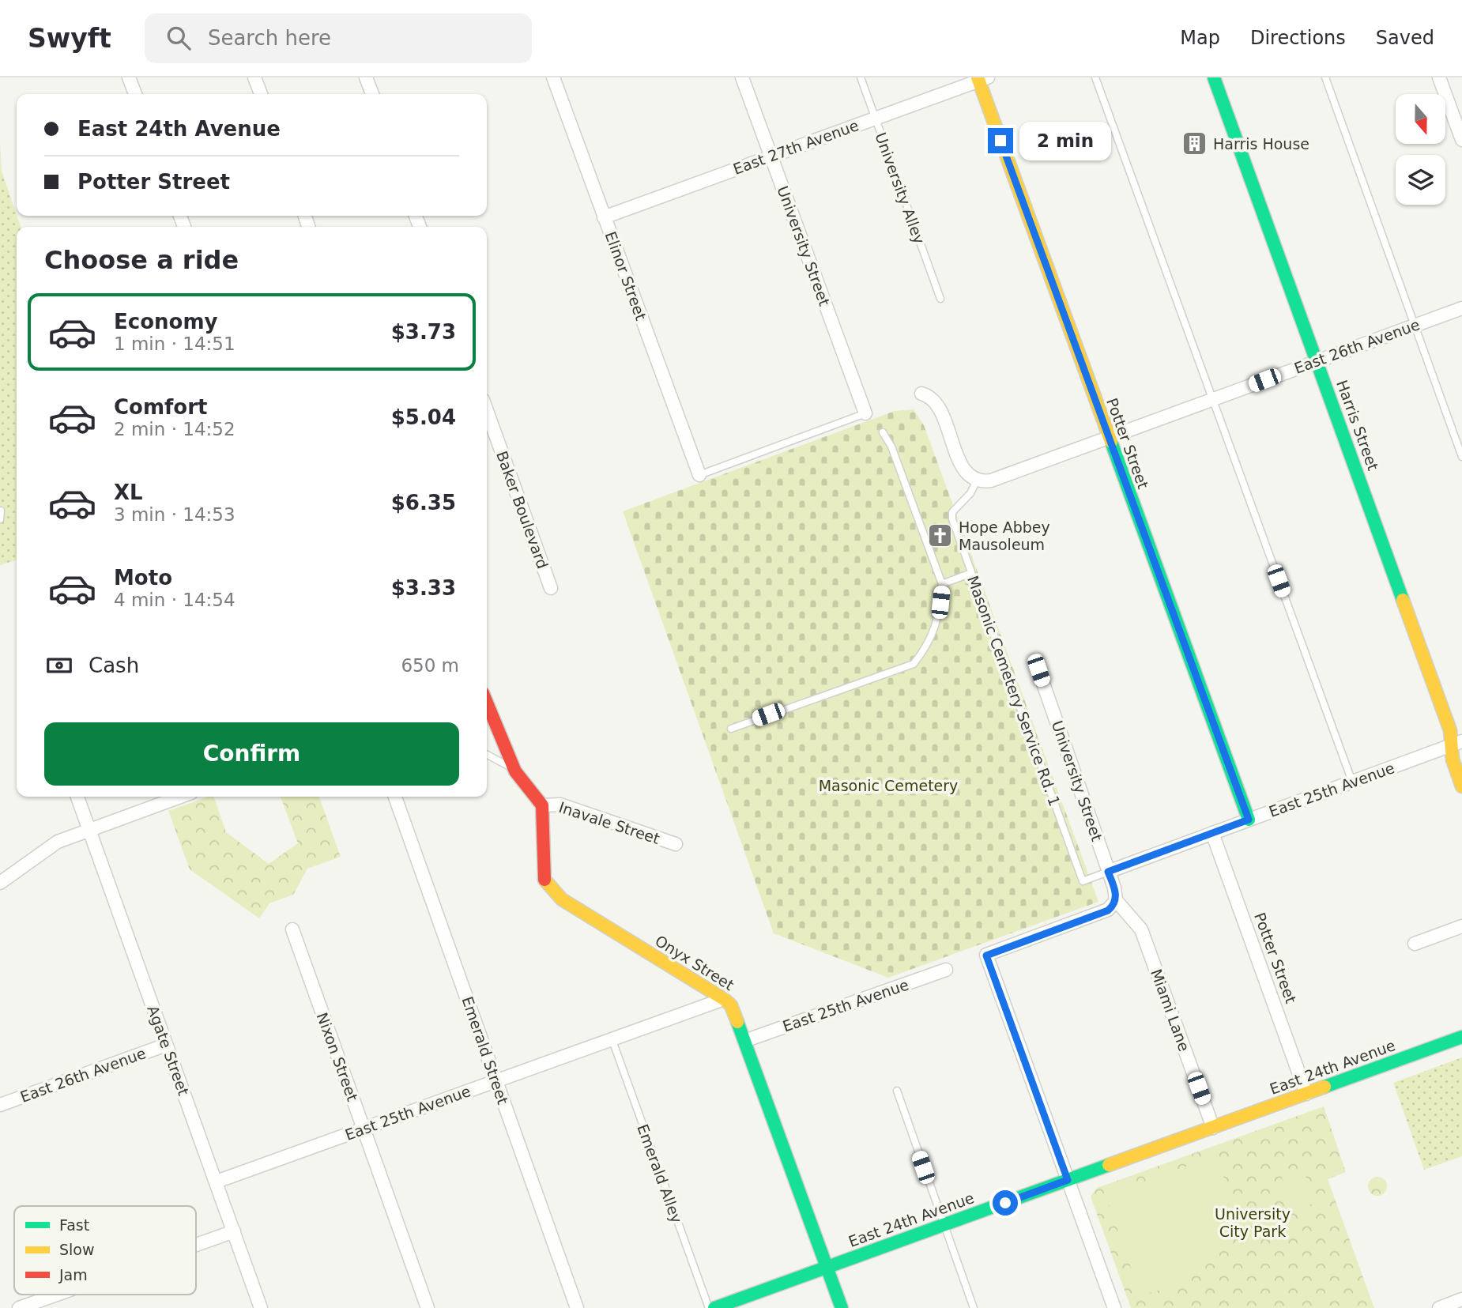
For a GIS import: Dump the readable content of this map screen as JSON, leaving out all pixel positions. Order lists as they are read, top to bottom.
{
  "streets": {
    "street": [
      "East 27th Avenue",
      "University Street",
      "Elinor Street",
      "East 26th Avenue",
      "Harris Street",
      "Potter Street",
      "Baker Boulevard",
      "East 25th Avenue",
      "Inavale Street",
      "Onyx Street",
      "Miami Lane",
      "Agate Street",
      "Emerald Street",
      "Nixon Street",
      "East 24th Avenue"
    ],
    "lane": ["University Alley", "Masonic Cemetery Service Rd. 1", "Emerald Alley"]
  },
  "crossings": [
    ["East 27th Avenue", "University Alley"],
    ["East 27th Avenue", "University Street"],
    ["East 27th Avenue", "Elinor Street"],
    ["East 27th Avenue", "Potter Street"],
    ["University Street", "Masonic Cemetery Service Rd. 1"],
    ["University Street", "East 25th Avenue"],
    ["University Street", "Miami Lane"],
    ["East 26th Avenue", "Harris Street"],
    ["East 26th Avenue", "Potter Street"],
    ["East 26th Avenue", "Masonic Cemetery Service Rd. 1"],
    ["East 26th Avenue", "Agate Street"],
    ["Harris Street", "East 25th Avenue"],
    ["Potter Street", "East 25th Avenue"],
    ["Potter Street", "East 24th Avenue"],
    ["Masonic Cemetery Service Rd. 1", "East 25th Avenue"],
    ["East 25th Avenue", "Onyx Street"],
    ["East 25th Avenue", "Agate Street"],
    ["East 25th Avenue", "Emerald Street"],
    ["East 25th Avenue", "Nixon Street"],
    ["East 25th Avenue", "Emerald Alley"],
    ["Inavale Street", "Onyx Street"],
    ["Onyx Street", "East 24th Avenue"],
    ["Miami Lane", "East 24th Avenue"]
  ],
  "parks": ["Masonic Cemetery", "University City Park"],
  "places": {
    "building": ["Harris House"],
    "church": ["Hope Abbey Mausoleum"]
  },
  "legend": ["Fast", "Slow", "Jam"],
  "north": "bottom",
  "page": {
    "header": "Swyft",
    "search": "Search here",
    "nav": ["Map", "Directions", "Saved"],
    "banner": ["East 24th Avenue", "Potter Street"],
    "bubble": "2 min",
    "heading": "Choose a ride",
    "list": [
      {
        "name": "Economy",
        "note": "1 min · 14:51",
        "value": "$3.73"
      },
      {
        "name": "Comfort",
        "note": "2 min · 14:52",
        "value": "$5.04"
      },
      {
        "name": "XL",
        "note": "3 min · 14:53",
        "value": "$6.35"
      },
      {
        "name": "Moto",
        "note": "4 min · 14:54",
        "value": "$3.33"
      }
    ],
    "pay": ["Cash", "650 m"],
    "buttons": "Confirm"
  }
}
